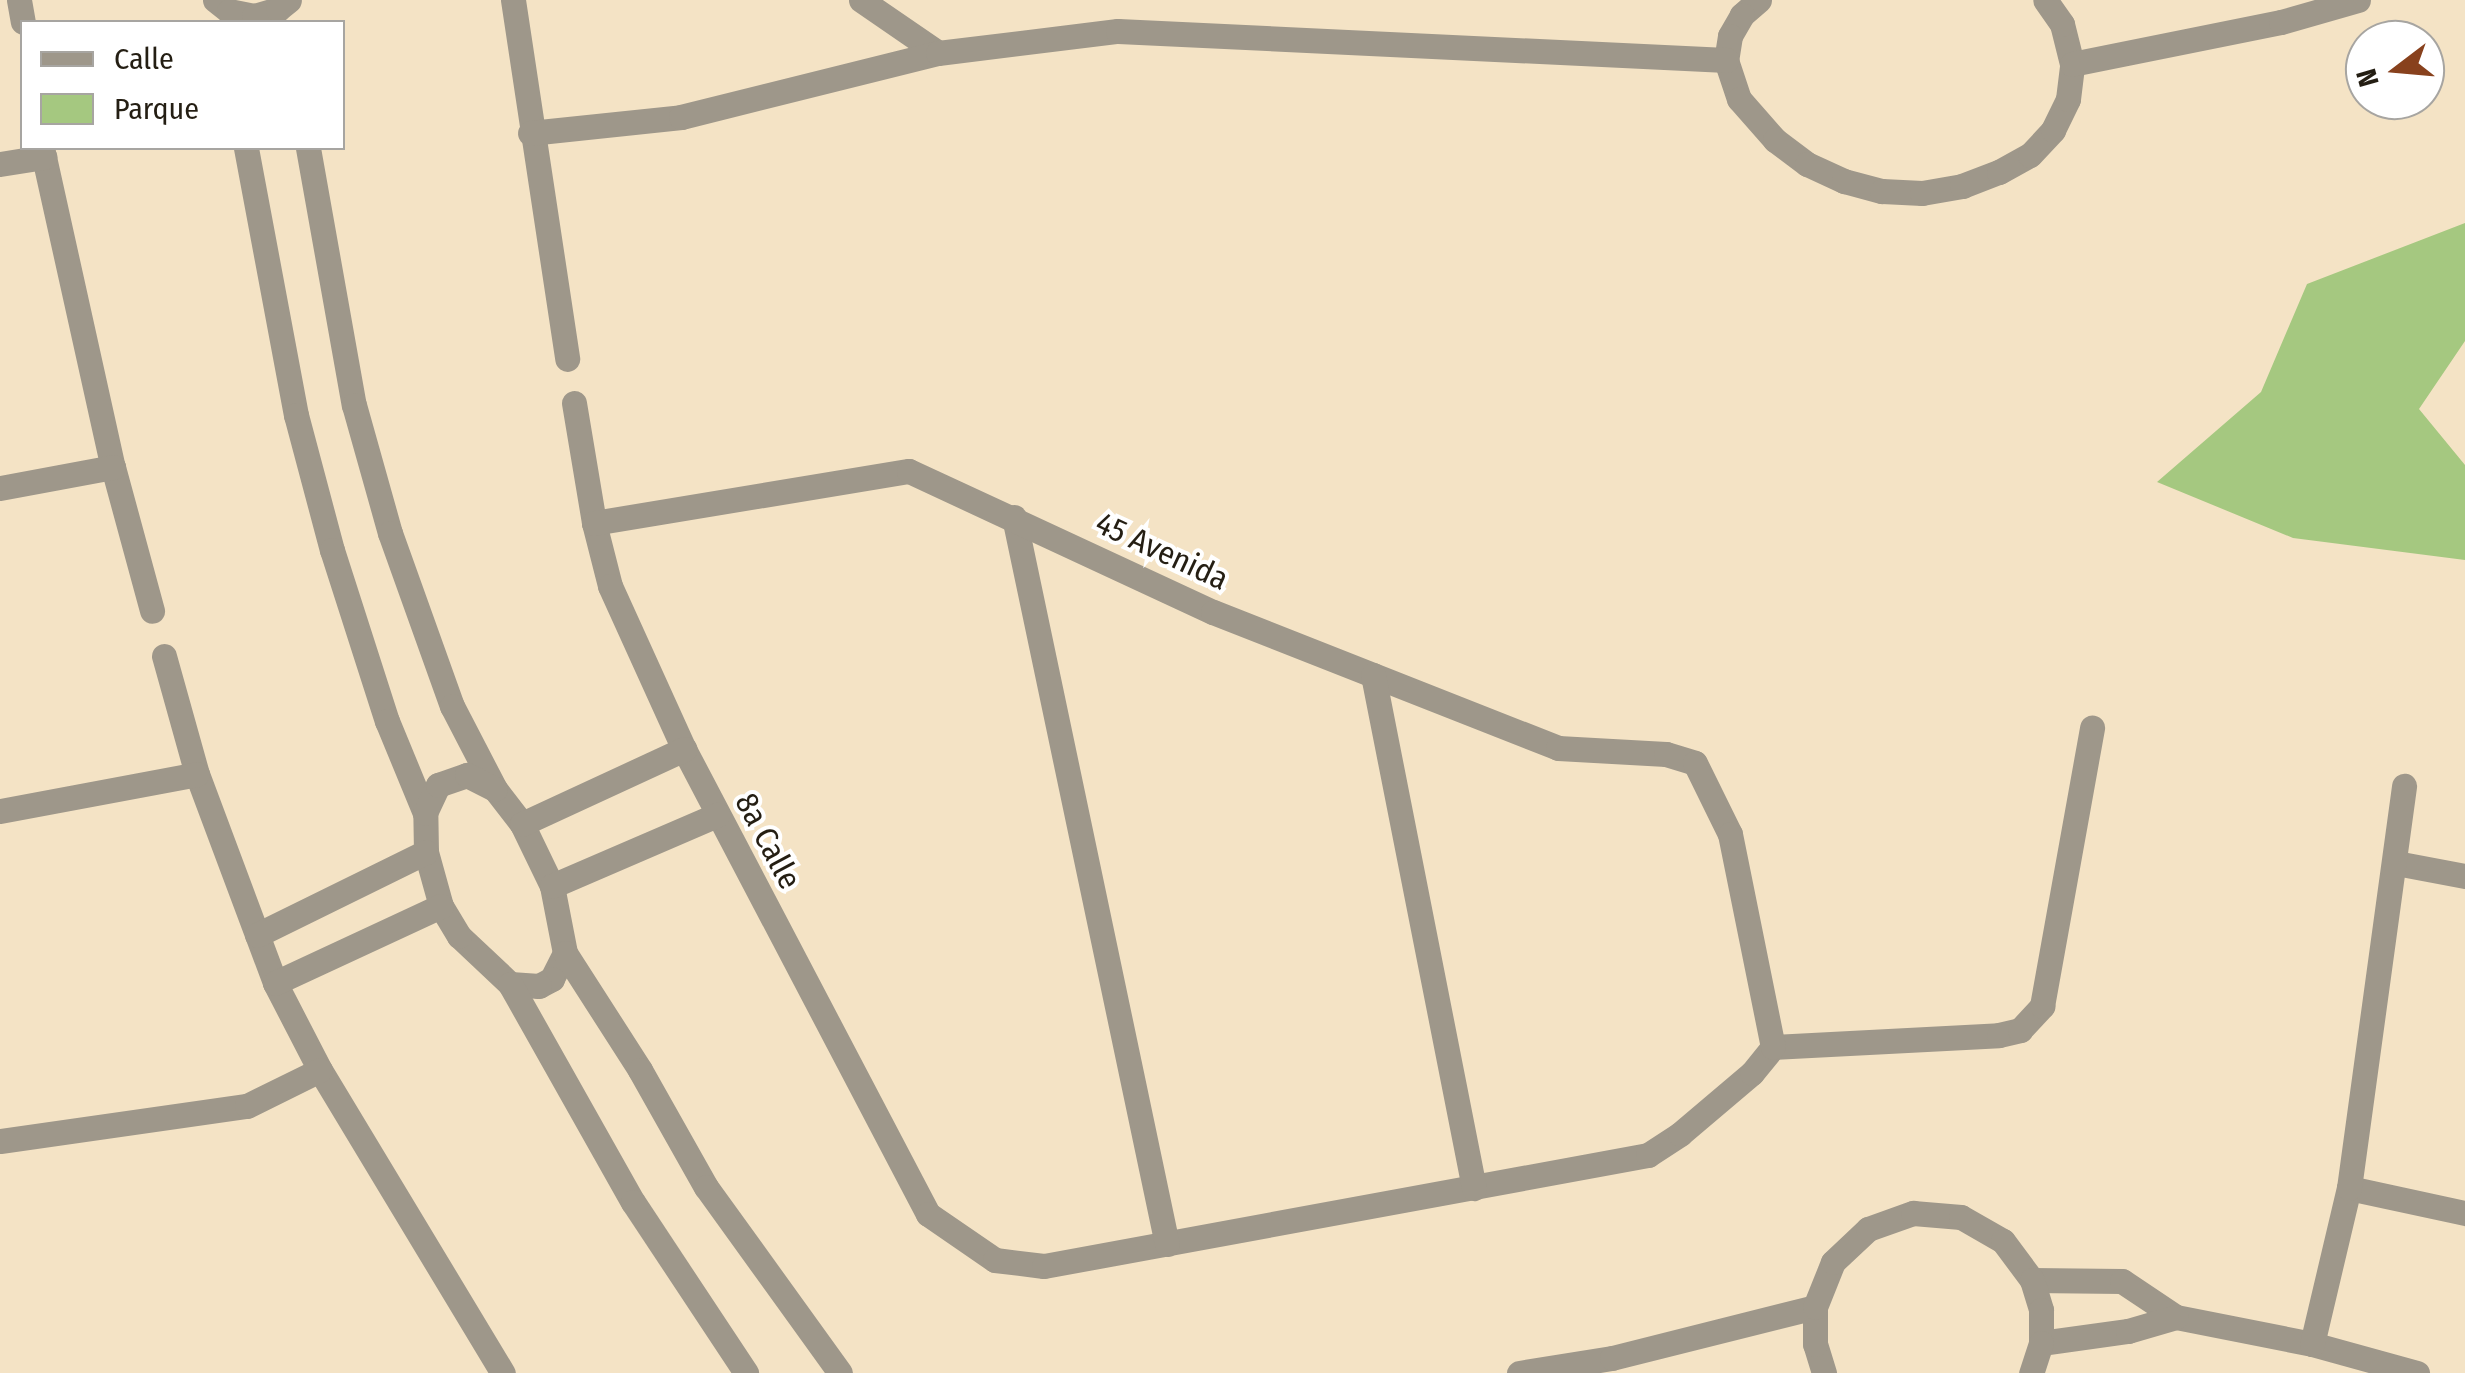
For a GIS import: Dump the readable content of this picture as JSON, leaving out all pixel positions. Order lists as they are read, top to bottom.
{
  "streets": {
    "street": ["45 Avenida", "8a Calle"]
  },
  "crossings": [
    ["45 Avenida", "8a Calle"]
  ],
  "legend": ["Calle", "Parque"],
  "north": "left"
}
